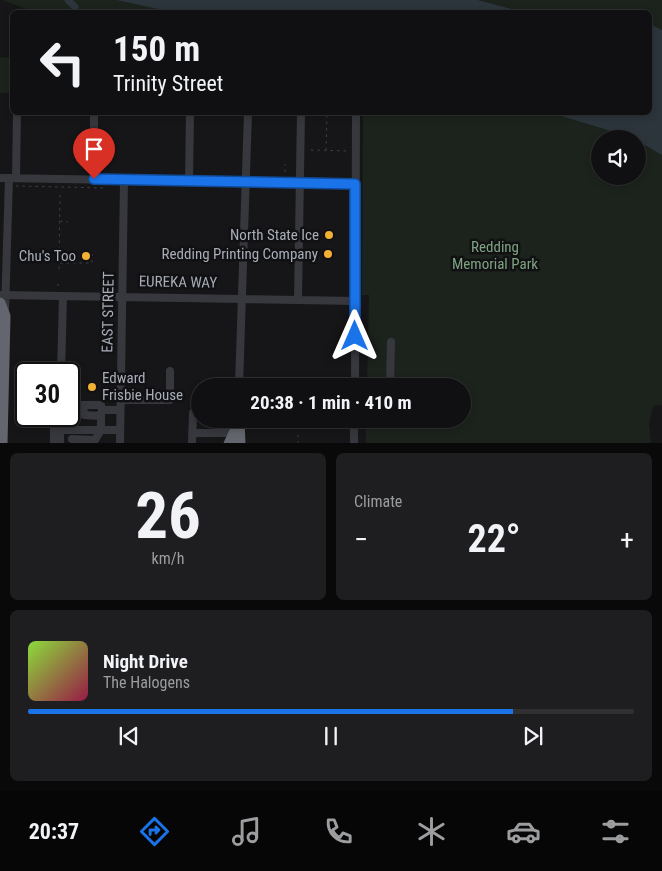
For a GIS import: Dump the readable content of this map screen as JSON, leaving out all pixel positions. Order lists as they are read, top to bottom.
{
  "streets": {
    "street": ["EUREKA WAY", "EAST STREET"]
  },
  "crossings": [
    ["EUREKA WAY", "EAST STREET"]
  ],
  "parks": ["Redding Memorial Park"],
  "places": [
    "North State Ice",
    "Redding Printing Company",
    "Chu's Too",
    "Edward Frisbie House"
  ],
  "page": {
    "turn": ["150 m", "Trinity Street"],
    "limit": "30",
    "trip": "20:38 · 1 min · 410 m",
    "tile": [
      ["26", "km/h"],
      "Climate"
    ],
    "heat": ["−", "22°", "+"],
    "song": ["Night Drive", "The Halogens"],
    "tabs": "20:37"
  }
}
